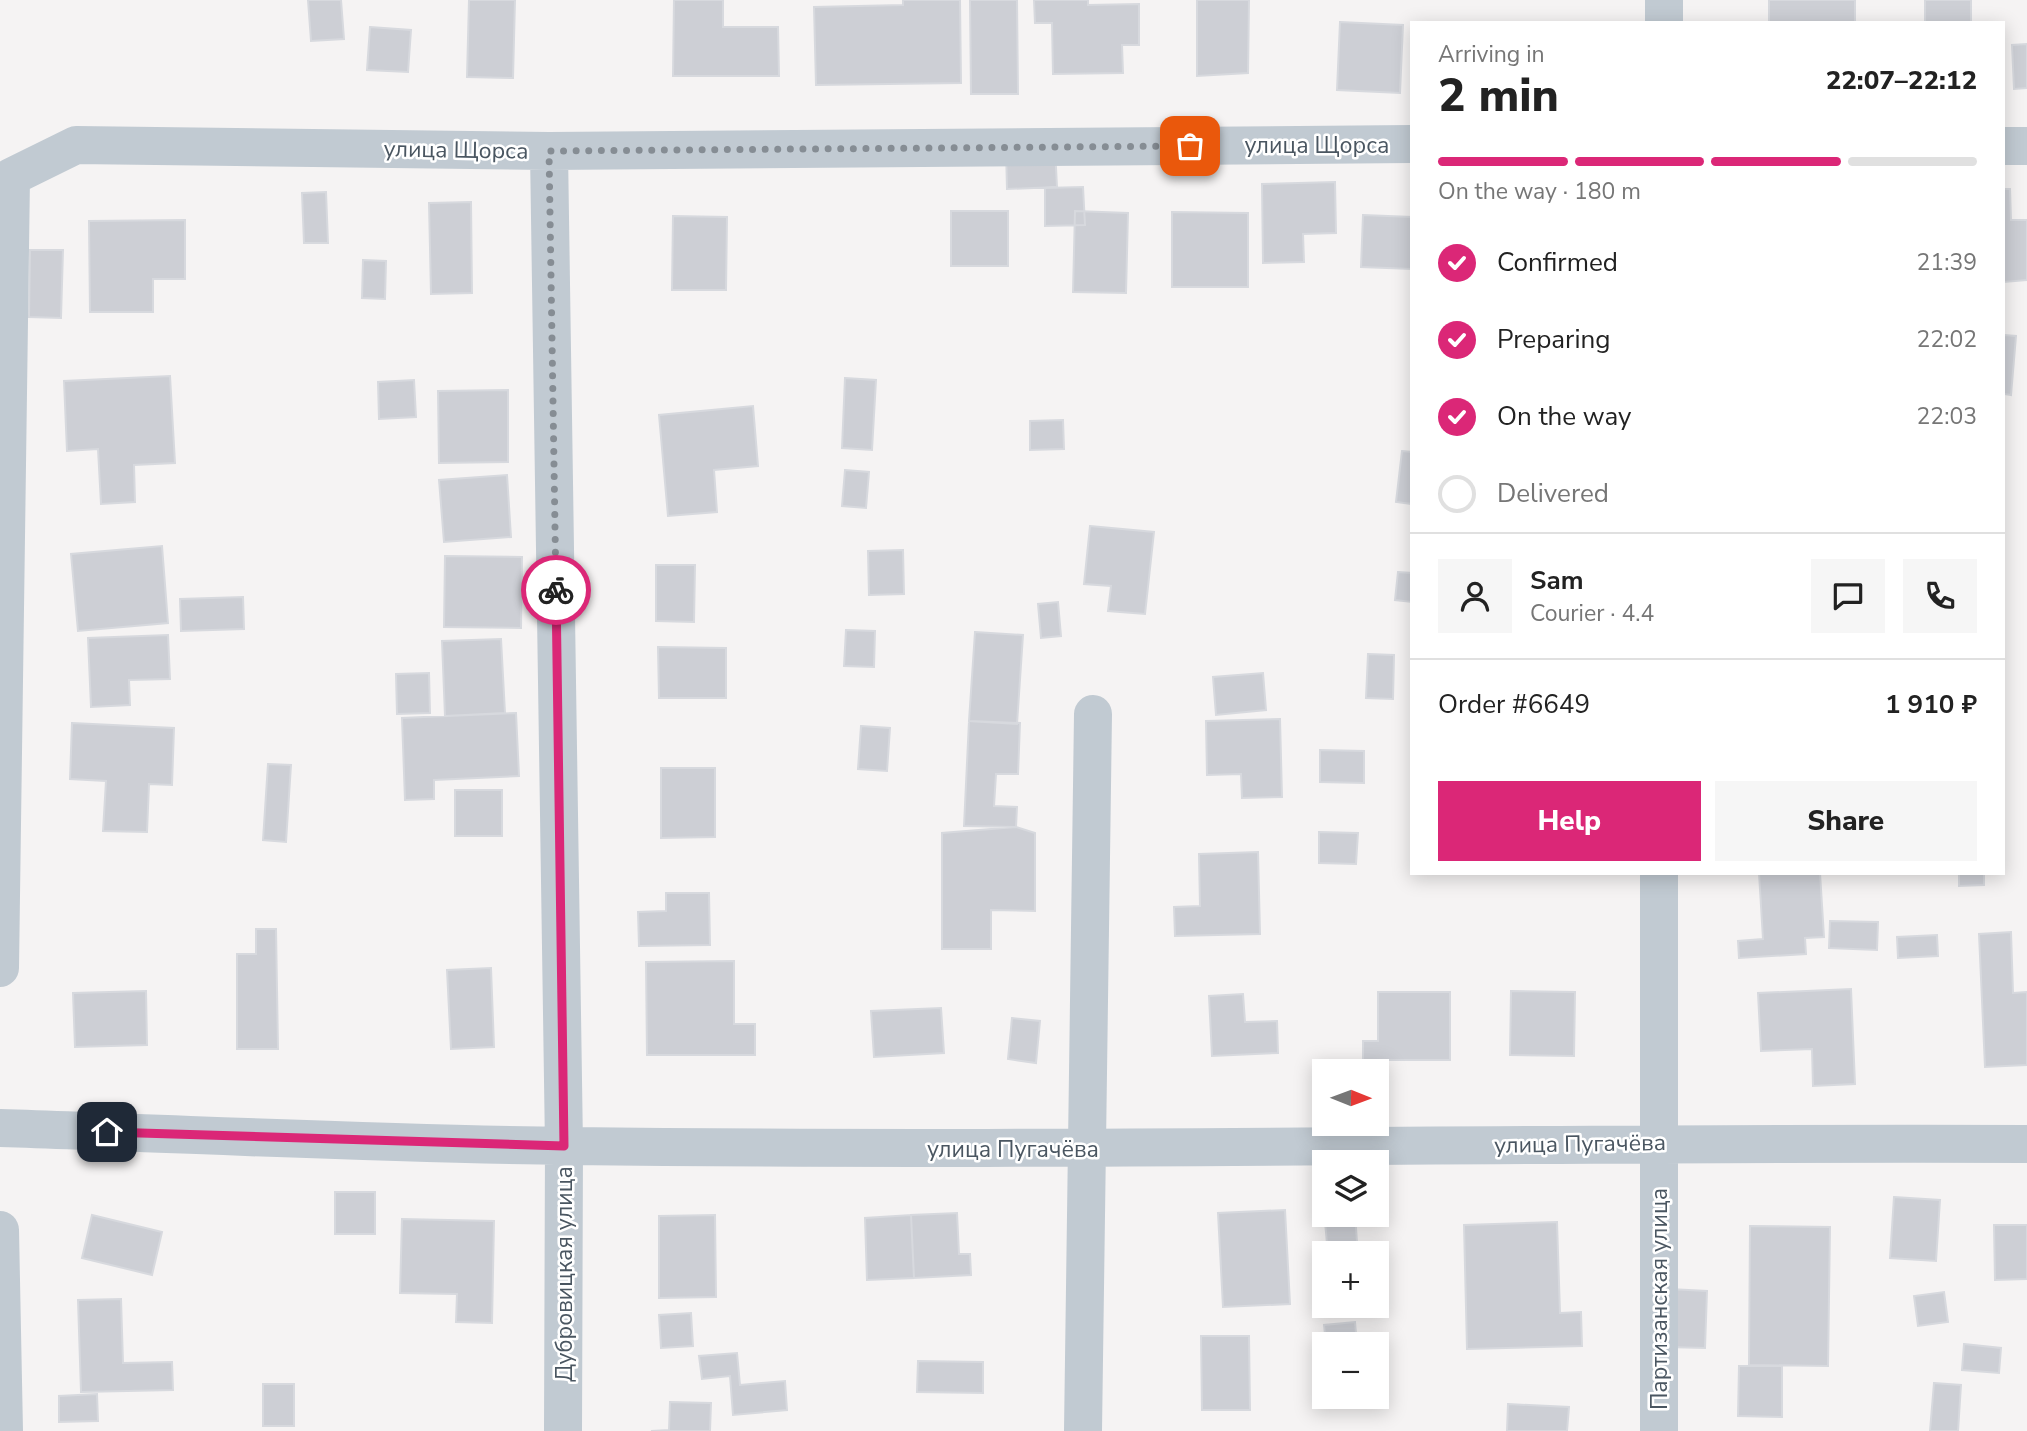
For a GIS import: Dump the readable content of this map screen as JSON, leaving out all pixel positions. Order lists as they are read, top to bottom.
{
  "streets": {
    "street": [
      "улица Щорса",
      "улица Пугачёва",
      "Дубровицкая улица",
      "Партизанская улица"
    ]
  },
  "crossings": [
    ["улица Щорса", "Дубровицкая улица"],
    ["улица Пугачёва", "Дубровицкая улица"],
    ["улица Пугачёва", "Партизанская улица"]
  ],
  "north": "right",
  "page": {
    "heading": ["2 min", "Arriving in", "22:07–22:12"],
    "panel": [
      "Sam",
      "Courier · 4.4",
      "Order #6649",
      "1 910 ₽"
    ],
    "bar": "On the way · 180 m",
    "list": [
      ["Confirmed", "21:39"],
      ["Preparing", "22:02"],
      ["On the way", "22:03"],
      "Delivered"
    ],
    "buttons": ["Help", "Share"],
    "map_buttons": ["+", "−"]
  }
}
